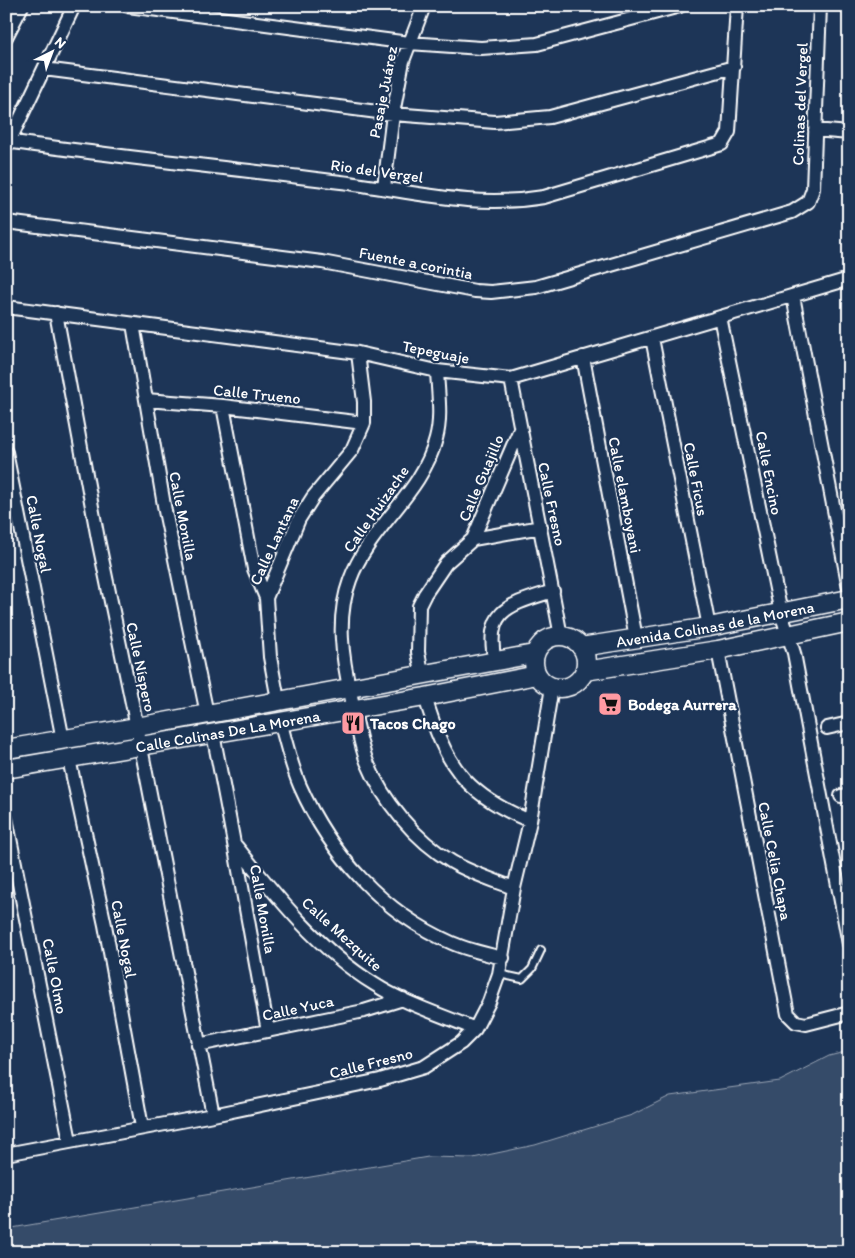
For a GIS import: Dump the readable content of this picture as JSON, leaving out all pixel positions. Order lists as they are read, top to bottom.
{
  "streets": {
    "street": [
      "Pasaje Juárez",
      "Colinas del Vergel",
      "Rio del Vergel",
      "Fuente a corintia",
      "Tepeguaje",
      "Calle Trueno",
      "Calle Encino",
      "Calle Guajillo",
      "Calle Ficus",
      "Calle elamboyani",
      "Calle Fresno",
      "Calle Huizache",
      "Calle Monilla",
      "Calle Nogal",
      "Calle Lantana",
      "Avenida Colinas de la Morena",
      "Calle Níspero",
      "Calle Colinas De La Morena",
      "Calle Celia Chapa",
      "Calle Mezquite",
      "Calle Olmo",
      "Calle Yuca"
    ]
  },
  "crossings": [
    ["Pasaje Juárez", "Rio del Vergel"],
    ["Colinas del Vergel", "Fuente a corintia"],
    ["Tepeguaje", "Calle Encino"],
    ["Tepeguaje", "Calle Ficus"],
    ["Tepeguaje", "Calle elamboyani"],
    ["Tepeguaje", "Calle Fresno"],
    ["Tepeguaje", "Calle Huizache"],
    ["Tepeguaje", "Calle Monilla"],
    ["Tepeguaje", "Calle Lantana"],
    ["Tepeguaje", "Calle Níspero"],
    ["Calle Trueno", "Calle Monilla"],
    ["Calle Trueno", "Calle Lantana"],
    ["Calle Encino", "Avenida Colinas de la Morena"],
    ["Calle Guajillo", "Calle Fresno"],
    ["Calle Guajillo", "Calle Colinas De La Morena"],
    ["Calle Ficus", "Avenida Colinas de la Morena"],
    ["Calle elamboyani", "Avenida Colinas de la Morena"],
    ["Calle Fresno", "Calle Huizache"],
    ["Calle Fresno", "Calle Nogal"],
    ["Calle Fresno", "Avenida Colinas de la Morena"],
    ["Calle Fresno", "Calle Níspero"],
    ["Calle Fresno", "Calle Colinas De La Morena"],
    ["Calle Fresno", "Calle Mezquite"],
    ["Calle Fresno", "Calle Olmo"],
    ["Calle Huizache", "Calle Colinas De La Morena"],
    ["Calle Monilla", "Calle Colinas De La Morena"],
    ["Calle Monilla", "Calle Mezquite"],
    ["Calle Monilla", "Calle Yuca"],
    ["Calle Nogal", "Calle Colinas De La Morena"],
    ["Calle Lantana", "Calle Colinas De La Morena"],
    ["Avenida Colinas de la Morena", "Calle Colinas De La Morena"],
    ["Avenida Colinas de la Morena", "Calle Celia Chapa"],
    ["Calle Níspero", "Calle Colinas De La Morena"],
    ["Calle Níspero", "Calle Yuca"],
    ["Calle Mezquite", "Calle Yuca"]
  ],
  "places": {
    "supermarket": ["Bodega Aurrera"],
    "restaurant": ["Tacos Chago"]
  },
  "north": "top right"
}
